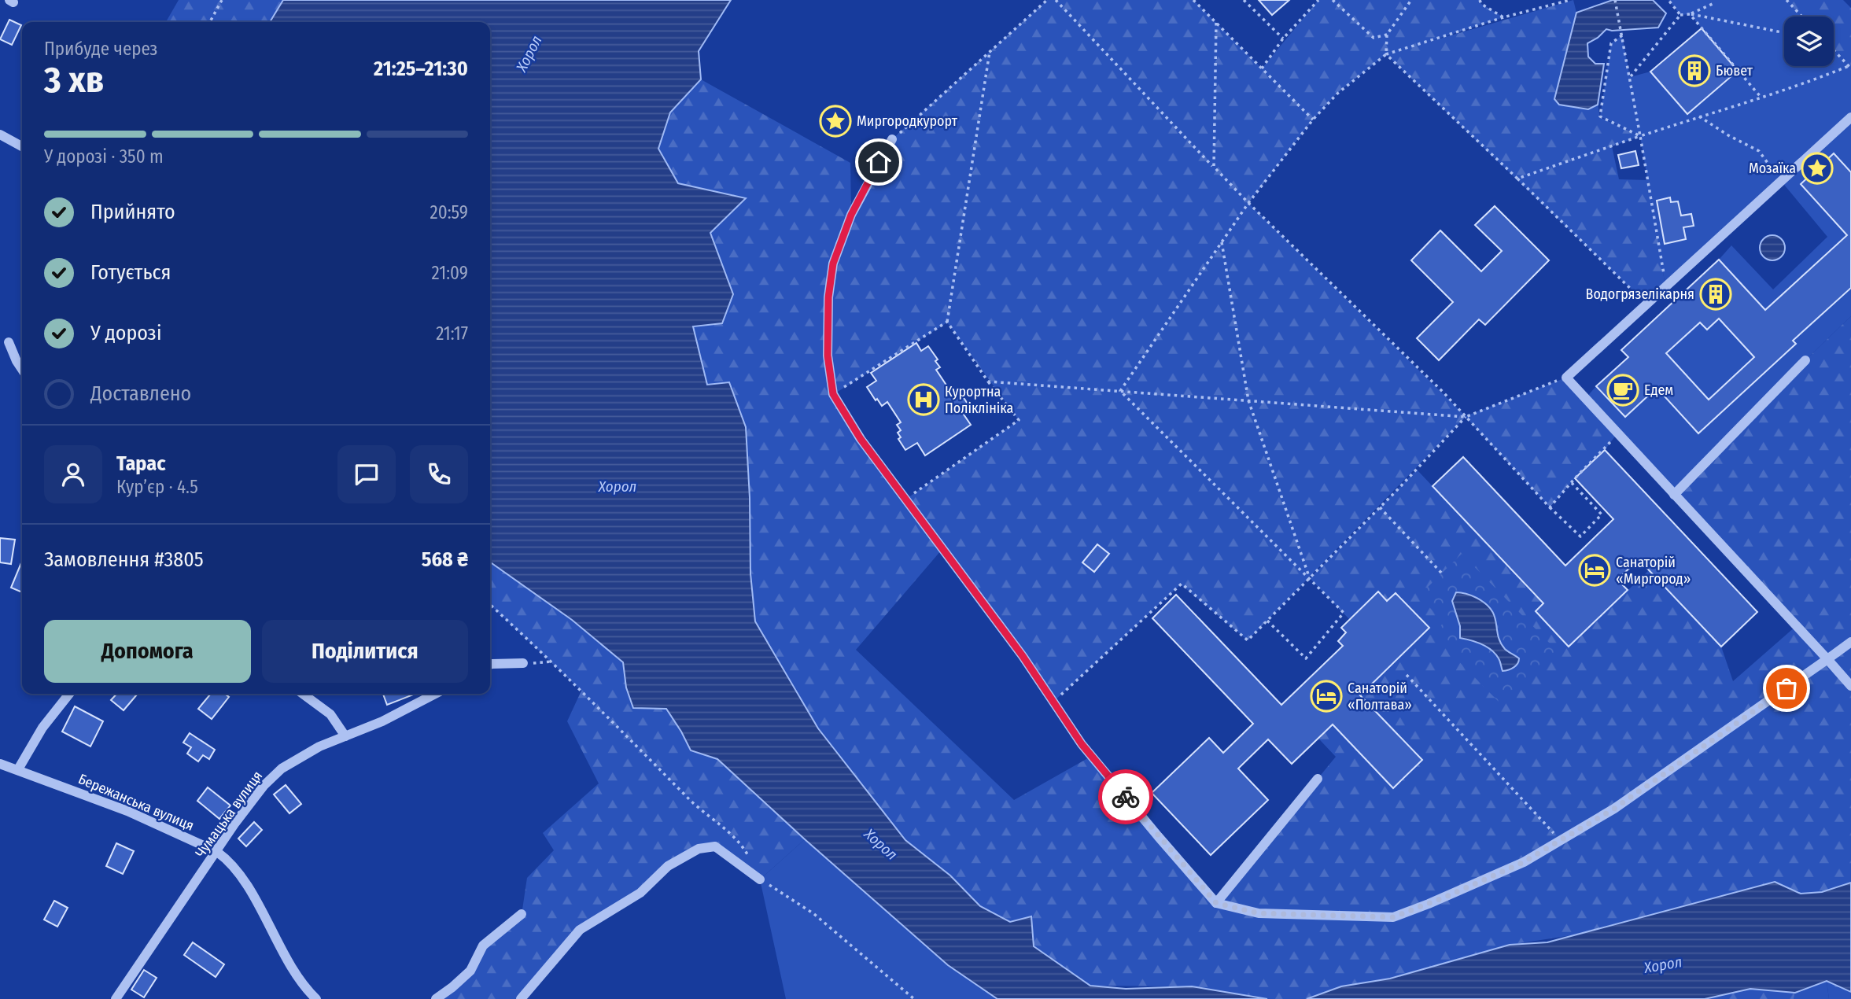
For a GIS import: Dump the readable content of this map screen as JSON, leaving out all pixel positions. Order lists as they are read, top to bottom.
{
  "streets": {
    "street": ["Бережанська вулиця", "Чумацька вулиця"]
  },
  "crossings": [
    ["Бережанська вулиця", "Чумацька вулиця"]
  ],
  "water": ["Хорол"],
  "places": {
    "building": ["Бювет", "Водогрязелікарня"],
    "place": ["Миргородкурорт", "Мозаїка"],
    "cafe": ["Едем"],
    "hospital": ["Курортна Поліклініка"],
    "hotel": ["Санаторій «Миргород»", "Санаторій «Полтава»"]
  },
  "page": {
    "heading": ["3 хв", "Прибуде через", "21:25–21:30"],
    "panel": [
      "Тарас",
      "Кур’єр · 4.5",
      "Замовлення #3805",
      "568 ₴"
    ],
    "bar": "У дорозі · 350 m",
    "list": [
      ["Прийнято", "20:59"],
      ["Готується", "21:09"],
      ["У дорозі", "21:17"],
      "Доставлено"
    ],
    "buttons": ["Допомога", "Поділитися"]
  }
}
